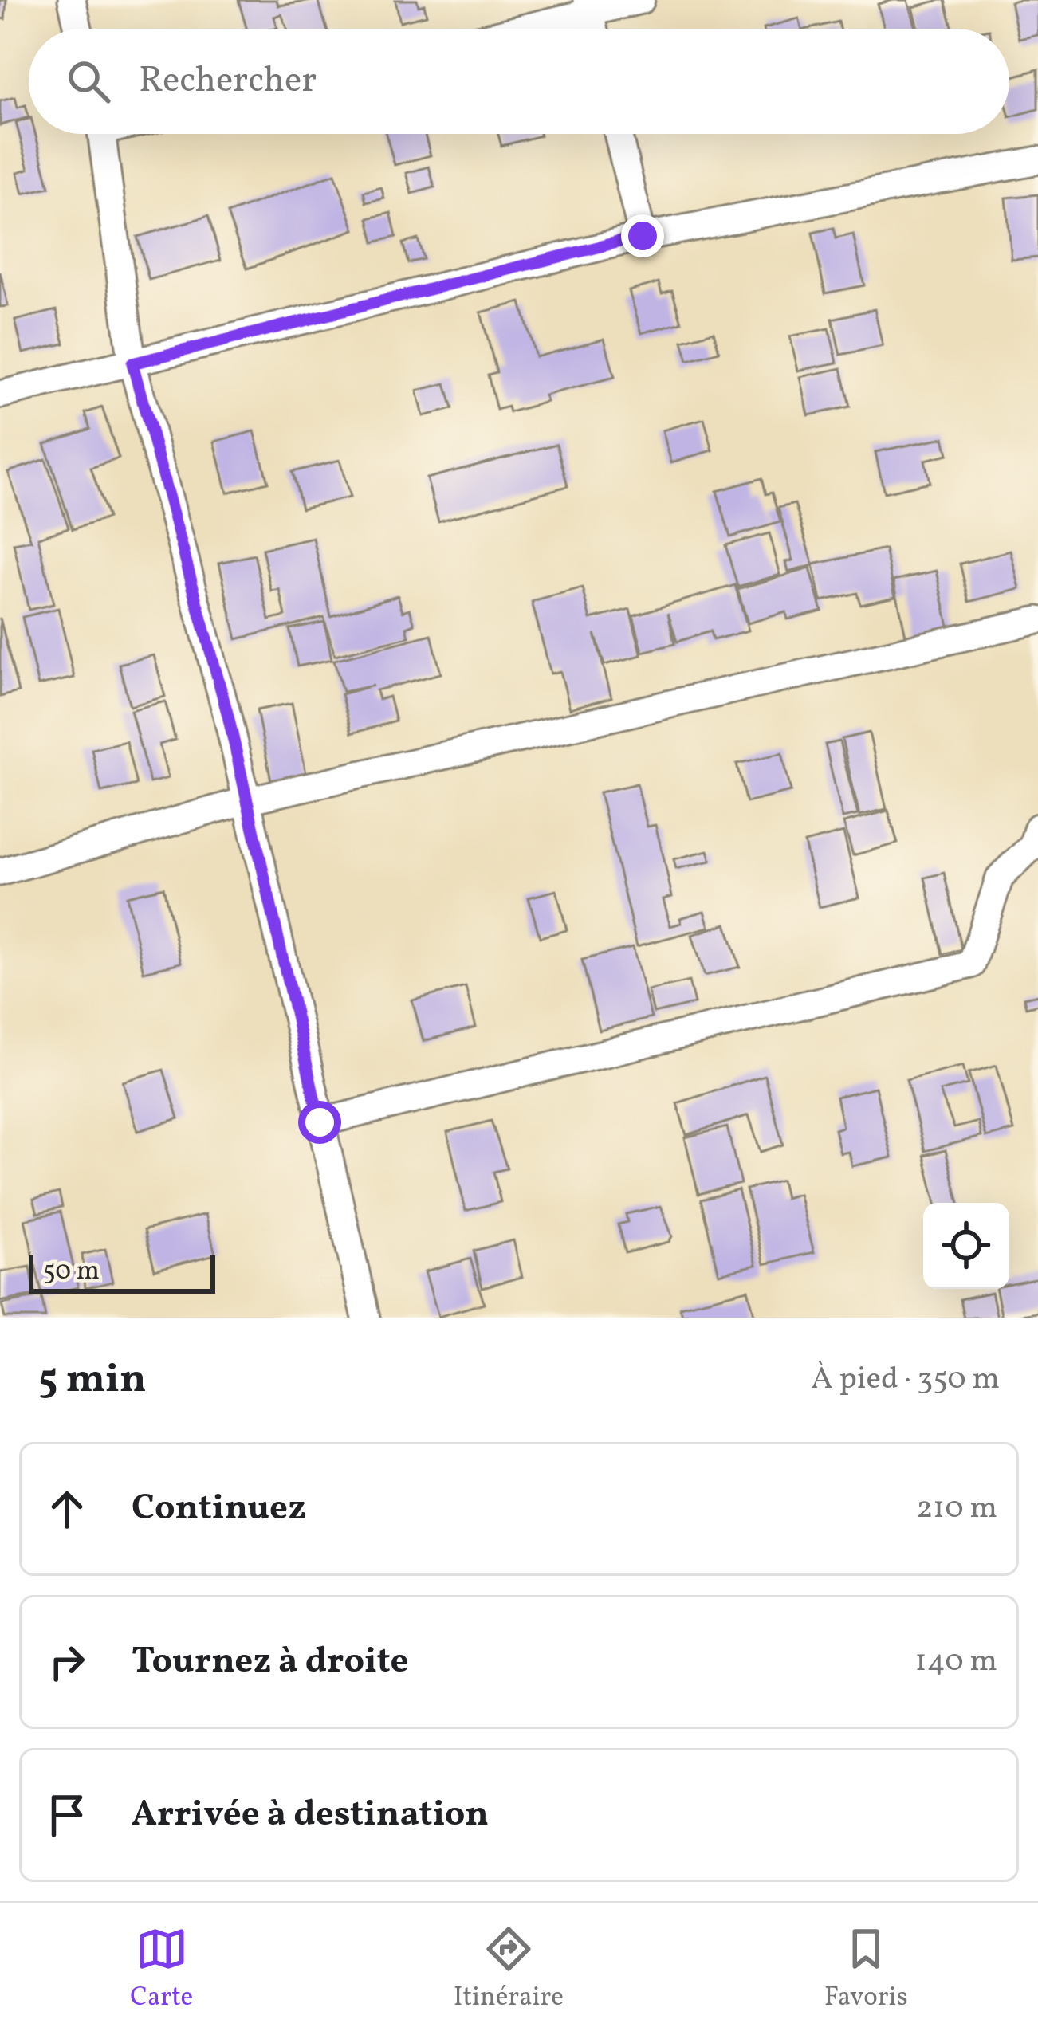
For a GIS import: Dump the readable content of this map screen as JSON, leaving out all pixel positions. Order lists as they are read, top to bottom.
{
  "scale_bar": "50 m",
  "page": {
    "search": "Rechercher",
    "scale": "50 m",
    "heading": ["5 min", "À pied · 350 m"],
    "list": [
      ["Continuez", "210 m"],
      ["Tournez à droite", "140 m"],
      "Arrivée à destination"
    ],
    "nav": ["Carte", "Itinéraire", "Favoris"]
  }
}
